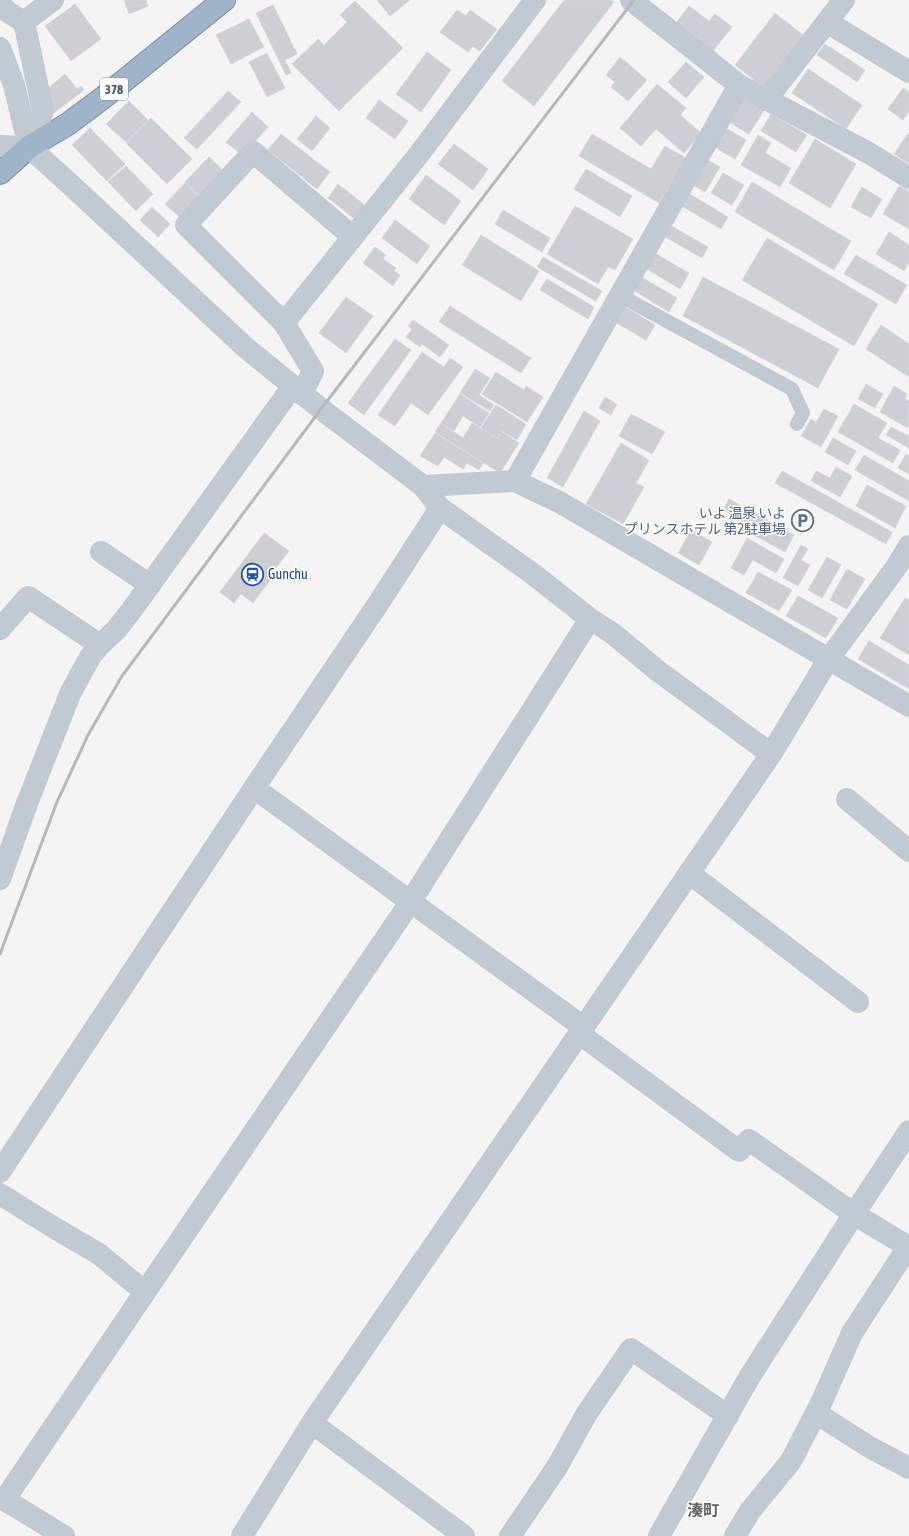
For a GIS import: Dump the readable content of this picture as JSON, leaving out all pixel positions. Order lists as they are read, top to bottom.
{
  "streets": {
    "highway": ["378"]
  },
  "districts": ["湊町"],
  "places": {
    "parking": ["いよ 温泉 いよ プリンスホテル 第2駐車場"],
    "station": ["Gunchu"]
  }
}
